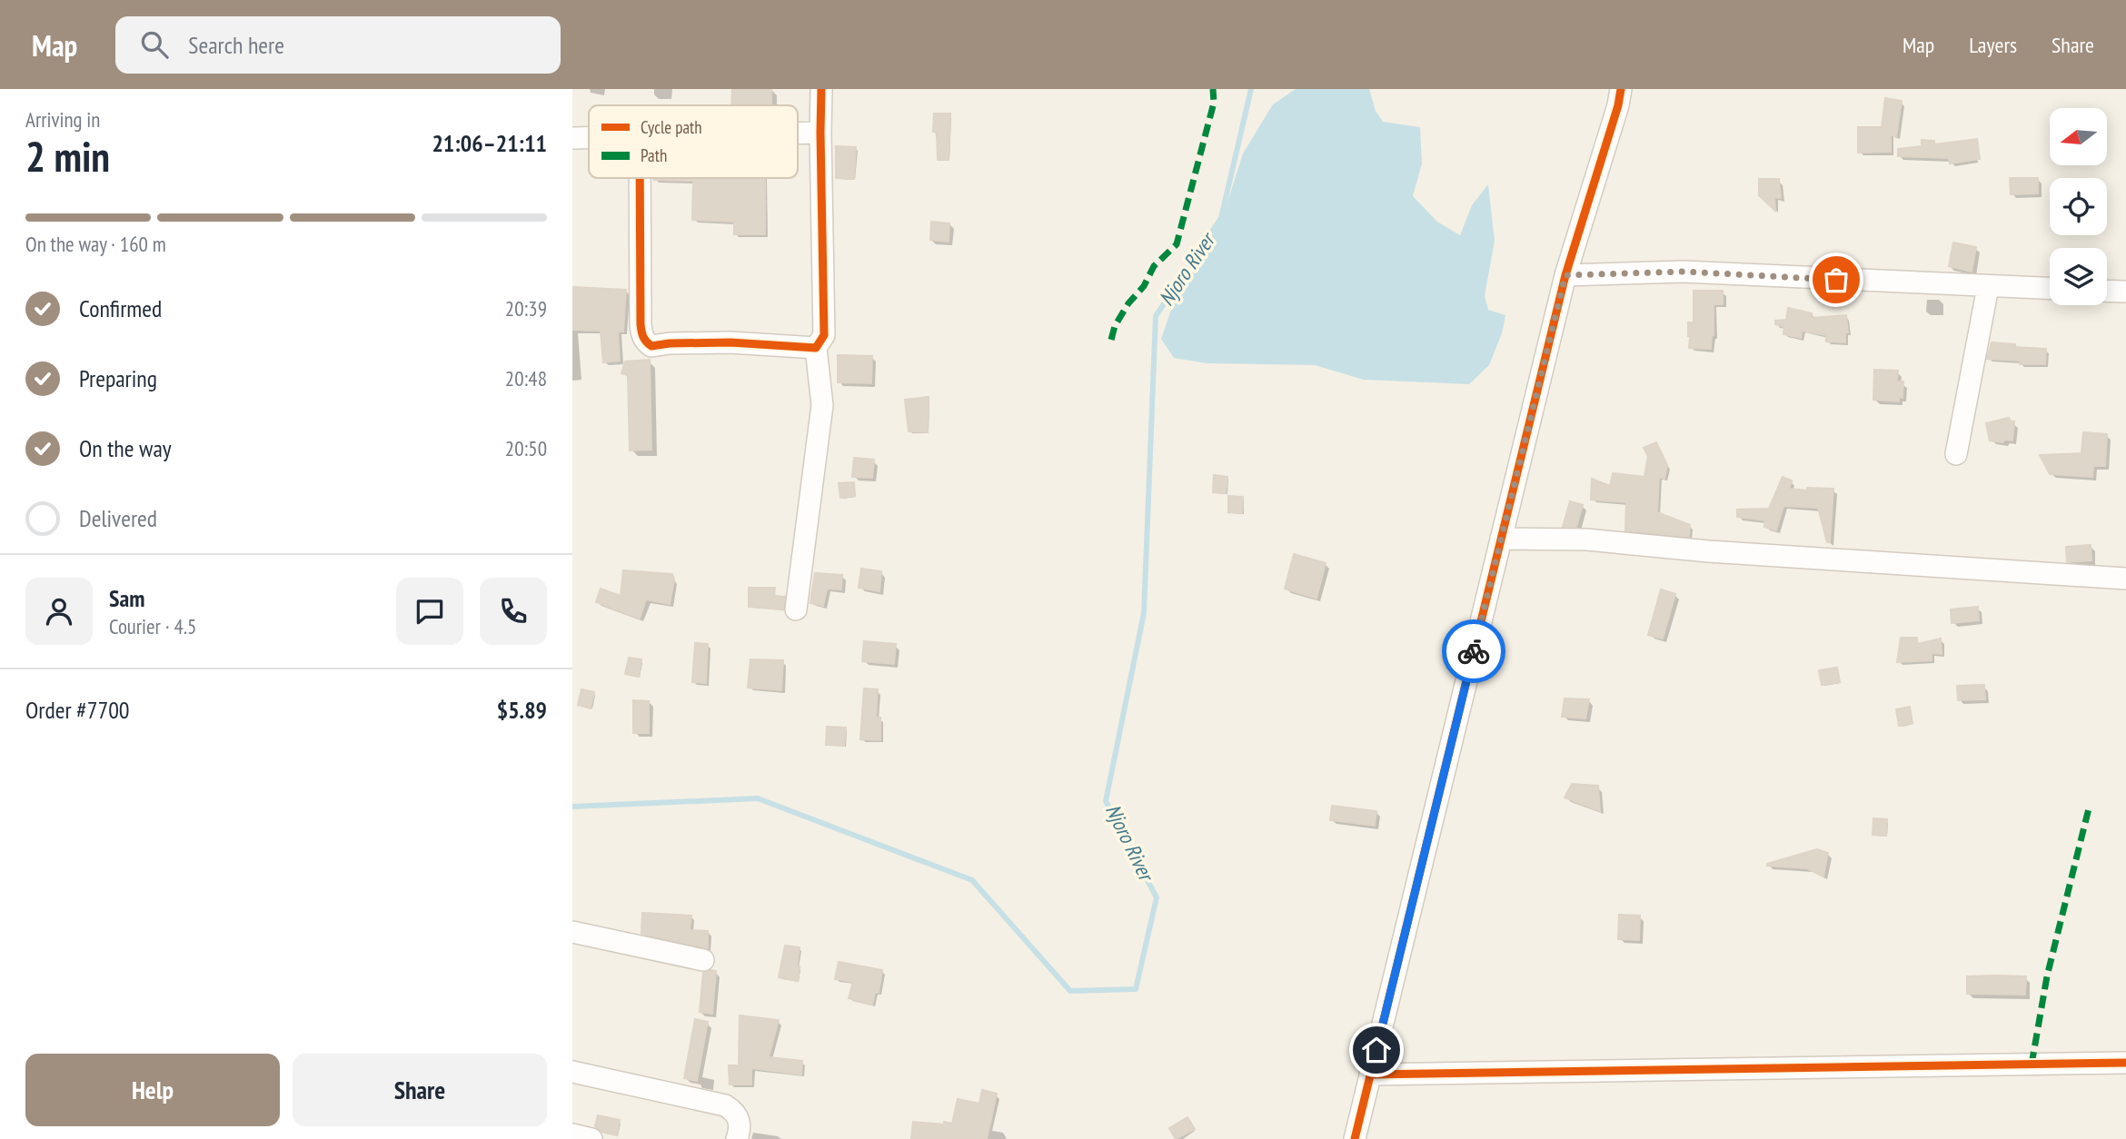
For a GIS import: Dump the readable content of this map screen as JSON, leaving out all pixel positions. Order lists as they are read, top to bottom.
{
  "water": ["Njoro River"],
  "legend": ["Cycle path", "Path"],
  "north": "left",
  "page": {
    "header": "Map",
    "search": "Search here",
    "nav": ["Map", "Layers", "Share"],
    "heading": ["2 min", "Arriving in", "21:06–21:11"],
    "panel": [
      "Sam",
      "Courier · 4.5",
      "Order #7700",
      "$5.89"
    ],
    "bar": "On the way · 160 m",
    "list": [
      ["Confirmed", "20:39"],
      ["Preparing", "20:48"],
      ["On the way", "20:50"],
      "Delivered"
    ],
    "buttons": ["Help", "Share"]
  }
}
